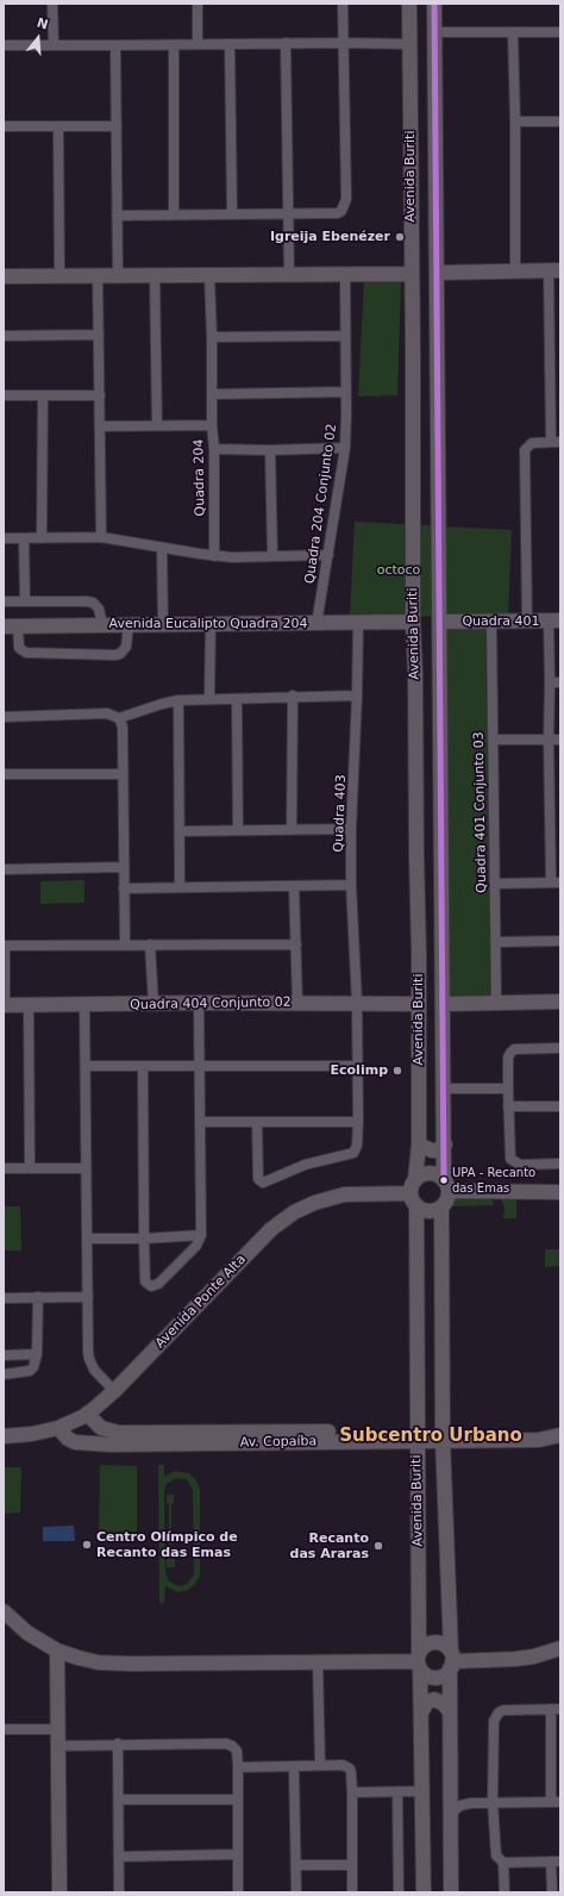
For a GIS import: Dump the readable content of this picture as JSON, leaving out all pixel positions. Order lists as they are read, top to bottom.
{
  "streets": {
    "street": [
      "Avenida Buriti",
      "Quadra 204",
      "Quadra 204 Conjunto 02",
      "Quadra 401",
      "Avenida Eucalipto Quadra 204",
      "Quadra 401 Conjunto 03",
      "Quadra 403",
      "Quadra 404 Conjunto 02",
      "Avenida Ponte Alta",
      "Av. Copaíba"
    ]
  },
  "crossings": [
    ["Avenida Buriti", "Quadra 401"],
    ["Avenida Buriti", "Avenida Eucalipto Quadra 204"],
    ["Avenida Buriti", "Quadra 404 Conjunto 02"],
    ["Avenida Buriti", "Avenida Ponte Alta"],
    ["Avenida Buriti", "Av. Copaíba"],
    ["Quadra 204 Conjunto 02", "Avenida Eucalipto Quadra 204"],
    ["Quadra 401", "Quadra 401 Conjunto 03"],
    ["Avenida Eucalipto Quadra 204", "Quadra 403"],
    ["Quadra 403", "Quadra 404 Conjunto 02"],
    ["Avenida Ponte Alta", "Av. Copaíba"]
  ],
  "districts": ["Subcentro Urbano"],
  "parks": ["octoco"],
  "places": [
    "Igreija Ebenézer",
    "Ecolimp",
    "UPA - Recanto das Emas",
    "Centro Olímpico de Recanto das Emas",
    "Recanto das Araras"
  ],
  "north": "top"
}
